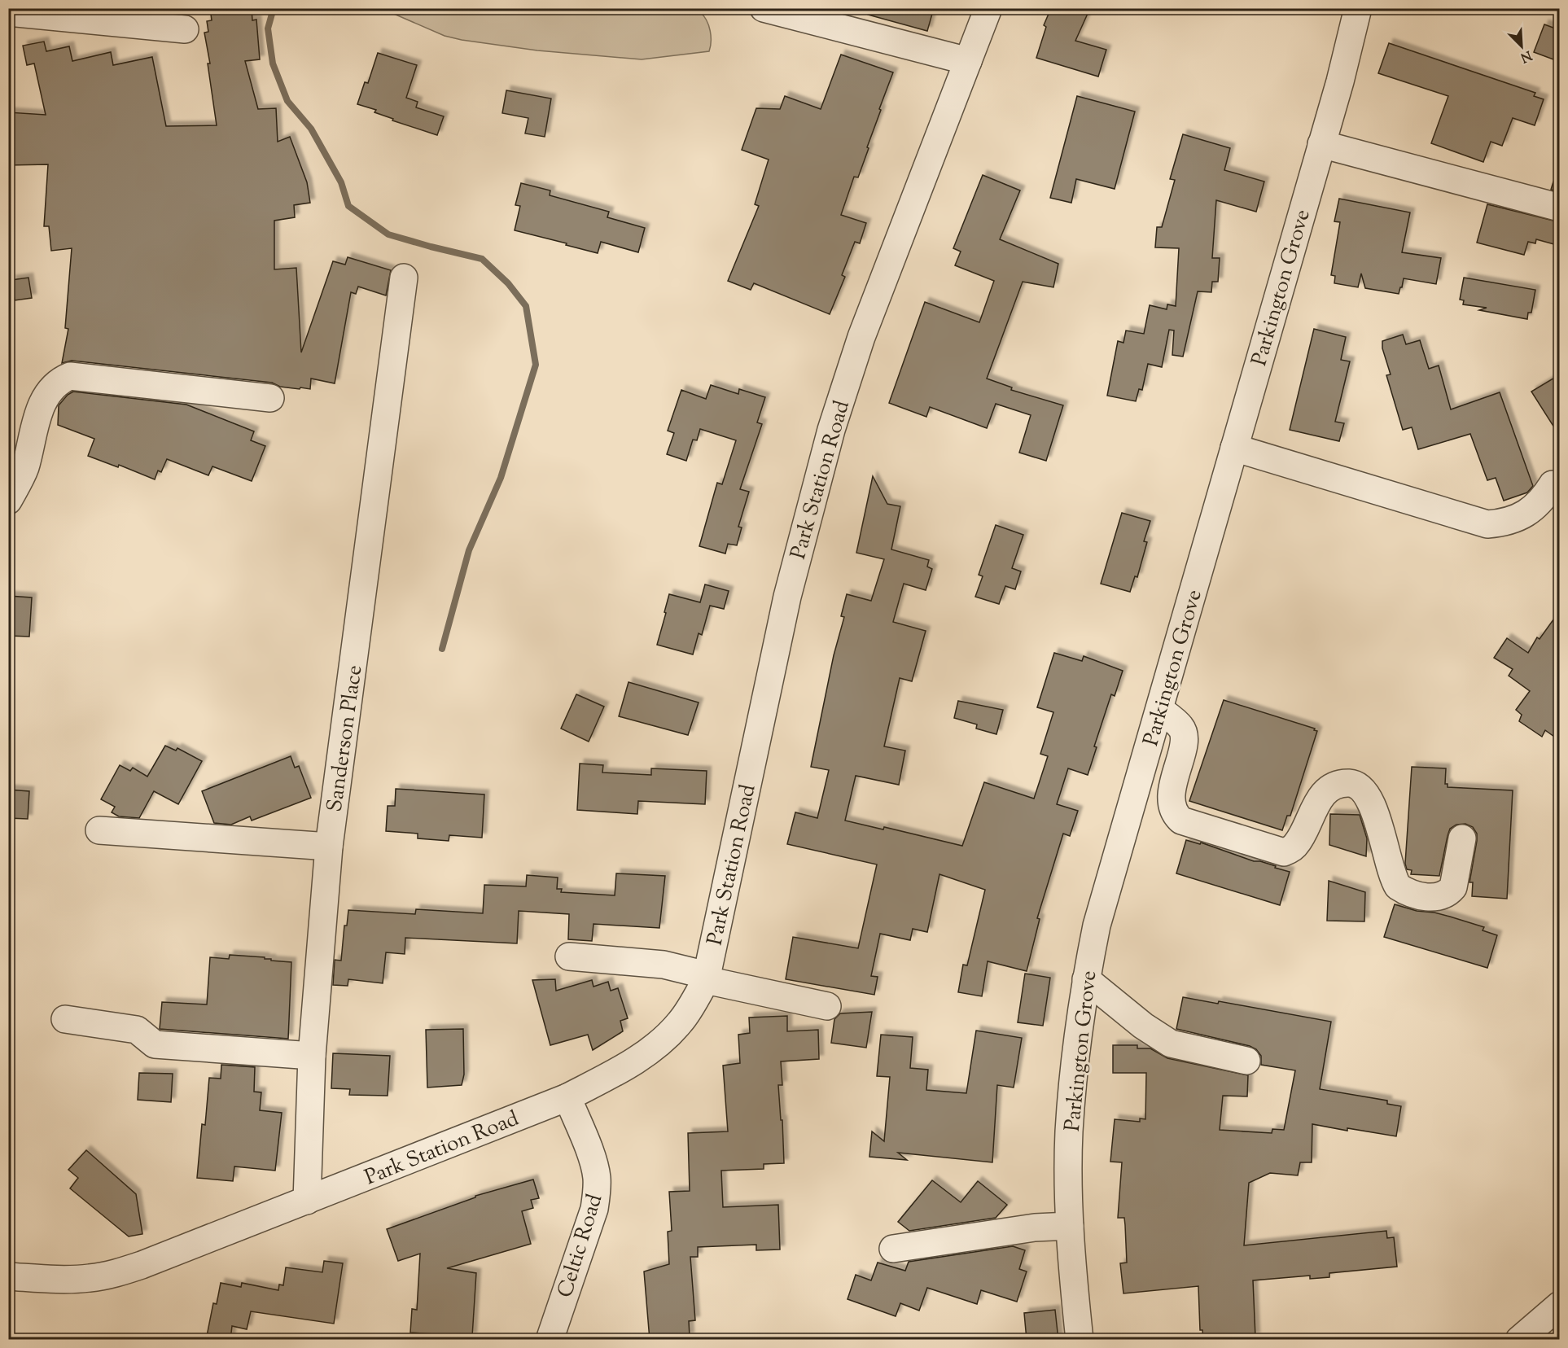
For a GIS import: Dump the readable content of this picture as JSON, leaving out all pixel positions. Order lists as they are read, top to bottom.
{
  "streets": {
    "street": [
      "Parkington Grove",
      "Park Station Road",
      "Sanderson Place",
      "Celtic Road"
    ]
  },
  "crossings": [
    ["Park Station Road", "Sanderson Place"],
    ["Park Station Road", "Celtic Road"]
  ],
  "north": "bottom right"
}
